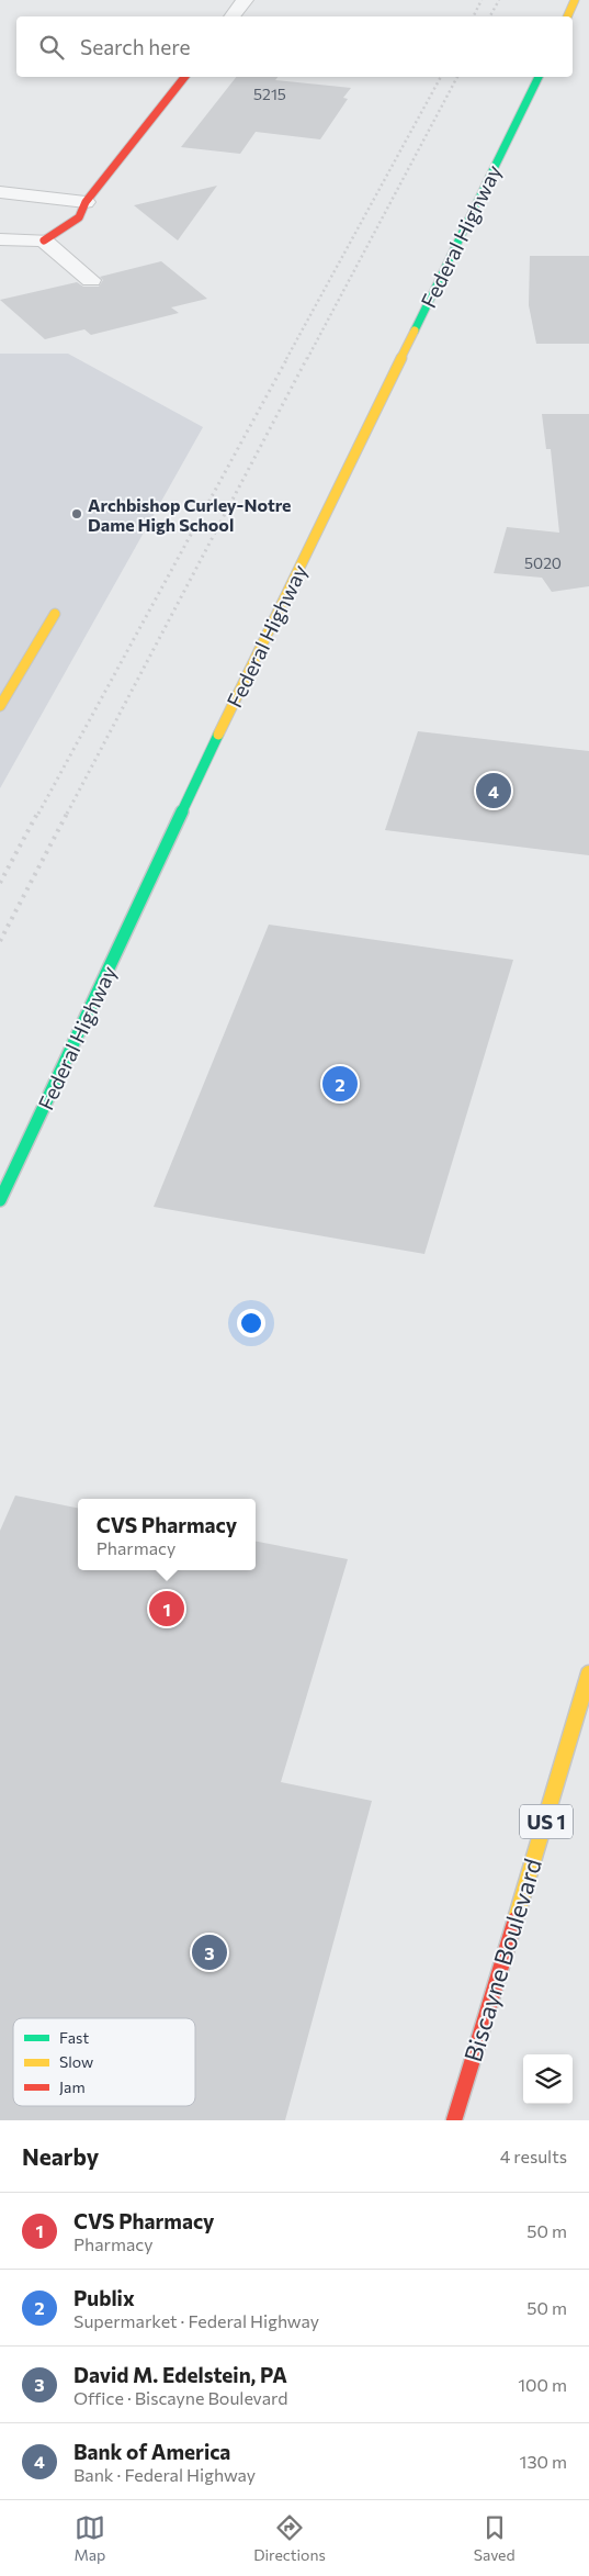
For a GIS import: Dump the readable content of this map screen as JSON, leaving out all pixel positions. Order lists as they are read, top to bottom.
{
  "streets": {
    "street": ["Federal Highway", "US 1", "Biscayne Boulevard"]
  },
  "places": ["Archbishop Curley-Notre Dame High School"],
  "house_numbers": ["5215", "5020"],
  "legend": ["Fast", "Slow", "Jam"],
  "page": {
    "search": "Search here",
    "pins": [
      "4",
      "2",
      "1",
      "3"
    ],
    "popup": ["CVS Pharmacy", "Pharmacy"],
    "heading": ["Nearby", "4 results"],
    "list": [
      {
        "mark": "1",
        "name": "CVS Pharmacy",
        "note": "Pharmacy",
        "value": "50 m"
      },
      {
        "mark": "2",
        "name": "Publix",
        "note": "Supermarket · Federal Highway",
        "value": "50 m"
      },
      {
        "mark": "3",
        "name": "David M. Edelstein, PA",
        "note": "Office · Biscayne Boulevard",
        "value": "100 m"
      },
      {
        "mark": "4",
        "name": "Bank of America",
        "note": "Bank · Federal Highway",
        "value": "130 m"
      }
    ],
    "nav": ["Map", "Directions", "Saved"]
  }
}
